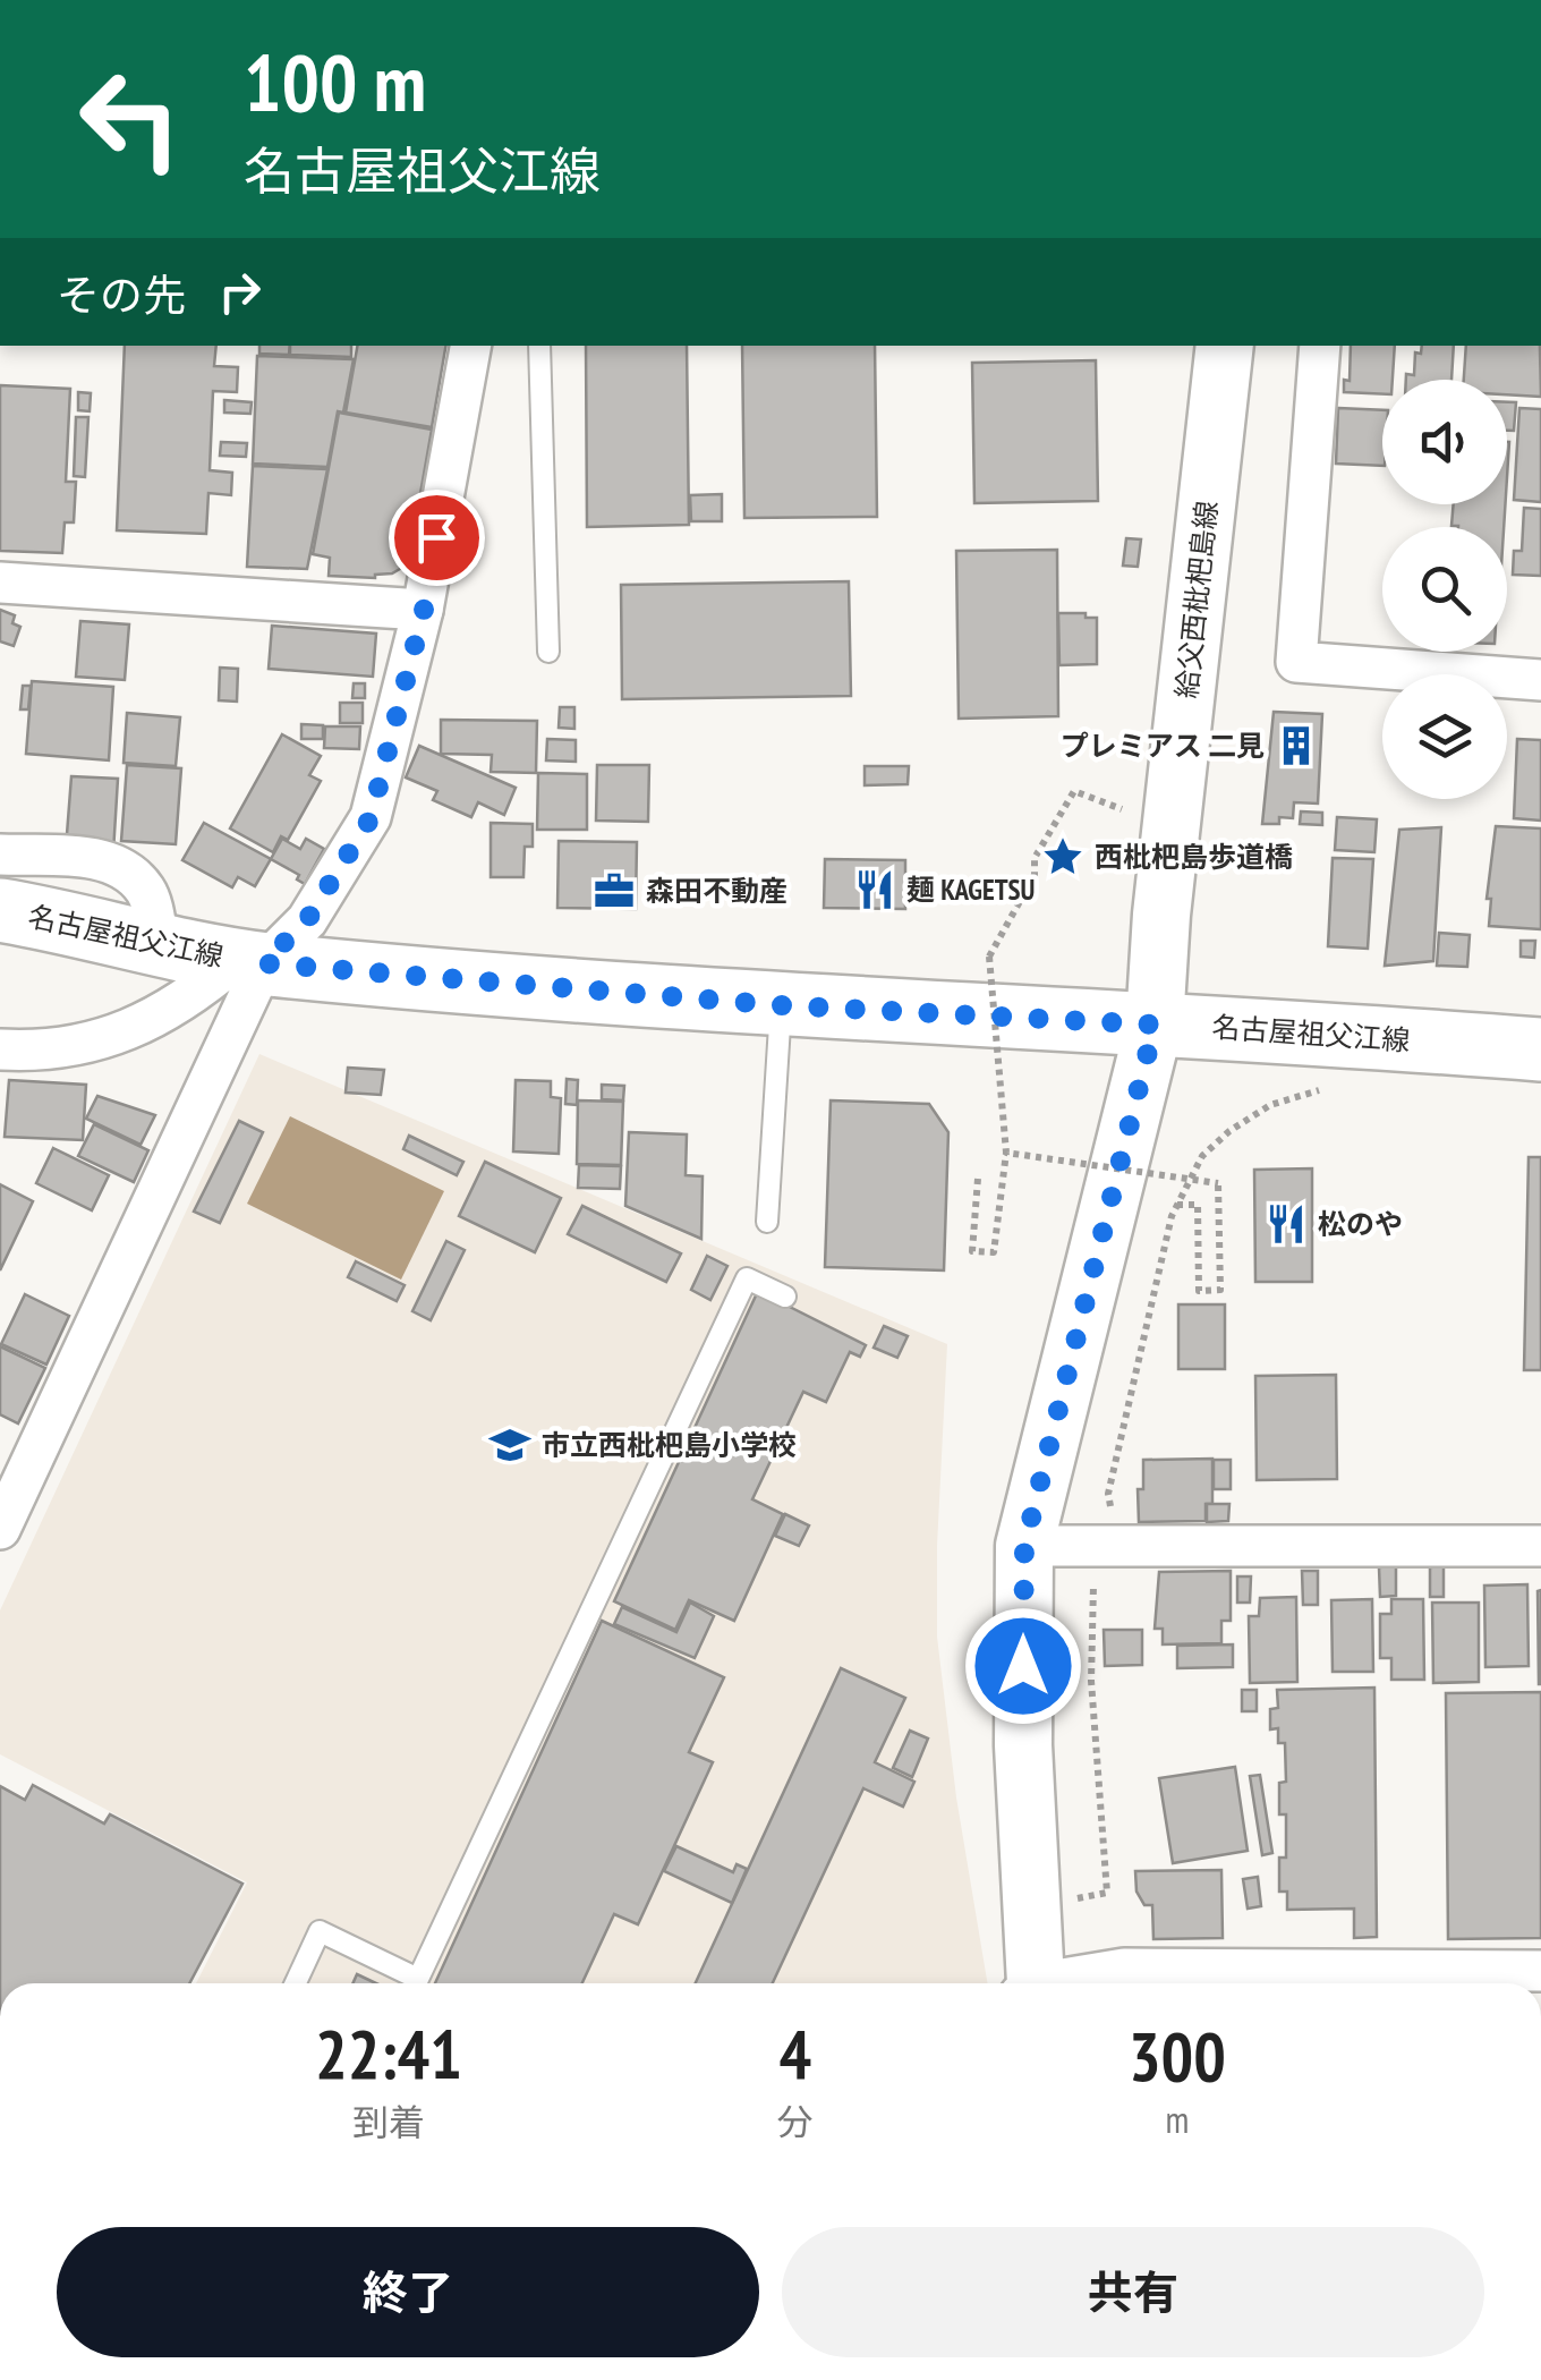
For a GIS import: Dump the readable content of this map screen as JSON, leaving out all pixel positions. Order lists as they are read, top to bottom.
{
  "streets": {
    "main road": ["給父西枇杷島線", "名古屋祖父江線"]
  },
  "crossings": [
    ["給父西枇杷島線", "名古屋祖父江線"]
  ],
  "places": {
    "building": ["プレミアス 二見"],
    "place": ["西枇杷島歩道橋"],
    "restaurant": ["麺 KAGETSU", "松のや"],
    "office": ["森田不動産"],
    "school or university": ["市立西枇杷島小学校"]
  },
  "page": {
    "turn": ["100 m", "名古屋祖父江線"],
    "then": "その先",
    "eta": [
      "22:41",
      "到着",
      "4",
      "分",
      "300",
      "m"
    ],
    "buttons": ["終了", "共有"]
  }
}
